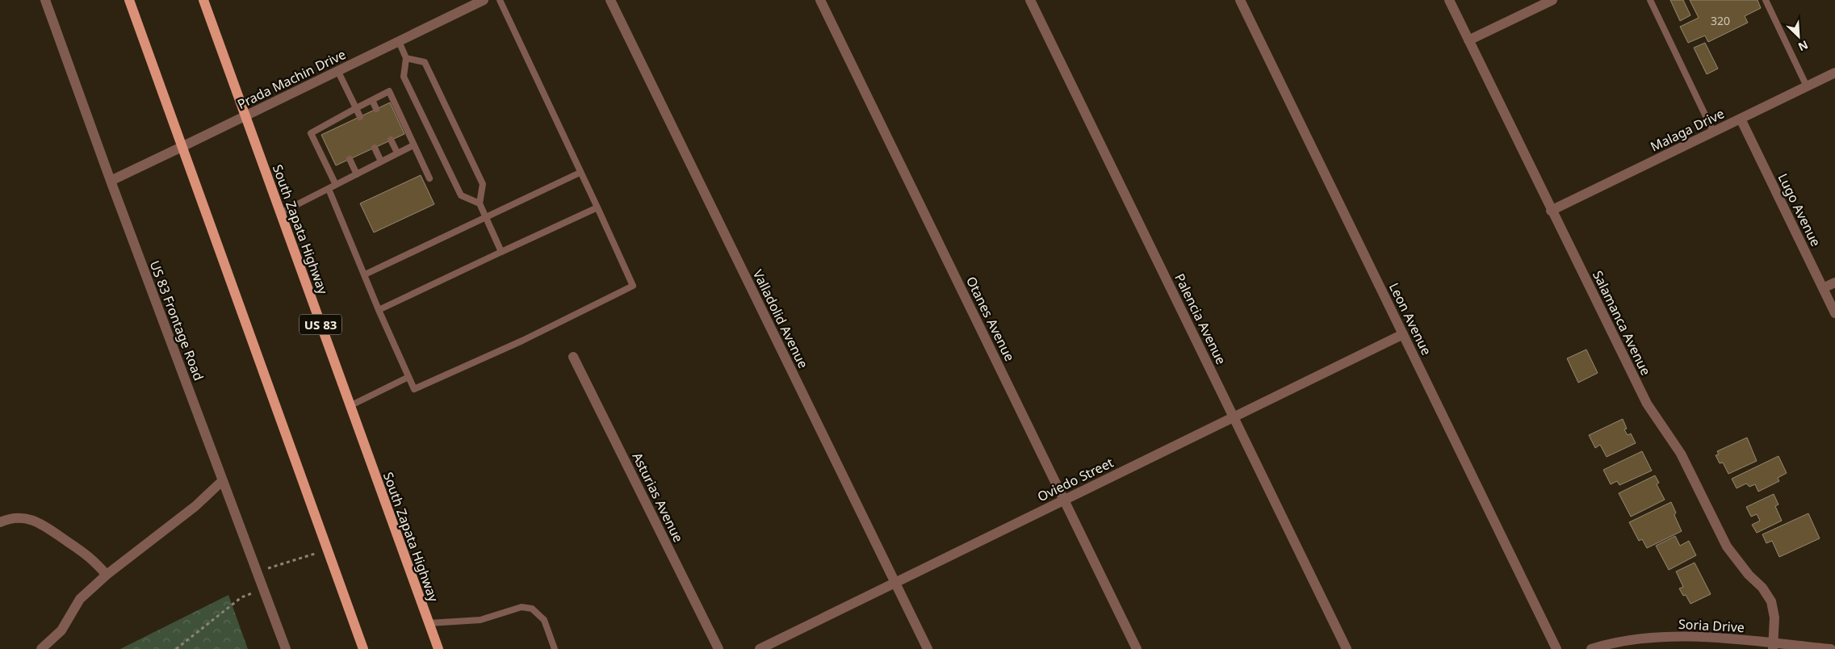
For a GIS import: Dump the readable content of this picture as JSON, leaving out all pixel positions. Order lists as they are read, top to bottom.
{
  "streets": {
    "main road": ["South Zapata Highway", "US 83"],
    "street": [
      "Prada Machin Drive",
      "Malaga Drive",
      "Lugo Avenue",
      "Valladolid Avenue",
      "Otanes Avenue",
      "Palencia Avenue",
      "Leon Avenue",
      "US 83 Frontage Road",
      "Salamanca Avenue",
      "Oviedo Street",
      "Asturias Avenue",
      "Soria Drive"
    ]
  },
  "crossings": [
    ["Prada Machin Drive", "South Zapata Highway"],
    ["Prada Machin Drive", "US 83 Frontage Road"],
    ["Malaga Drive", "Lugo Avenue"],
    ["Malaga Drive", "Salamanca Avenue"],
    ["Valladolid Avenue", "Oviedo Street"],
    ["Otanes Avenue", "Oviedo Street"],
    ["Palencia Avenue", "Oviedo Street"],
    ["Leon Avenue", "Oviedo Street"],
    ["Salamanca Avenue", "Soria Drive"]
  ],
  "house_numbers": ["320"],
  "north": "bottom right"
}
